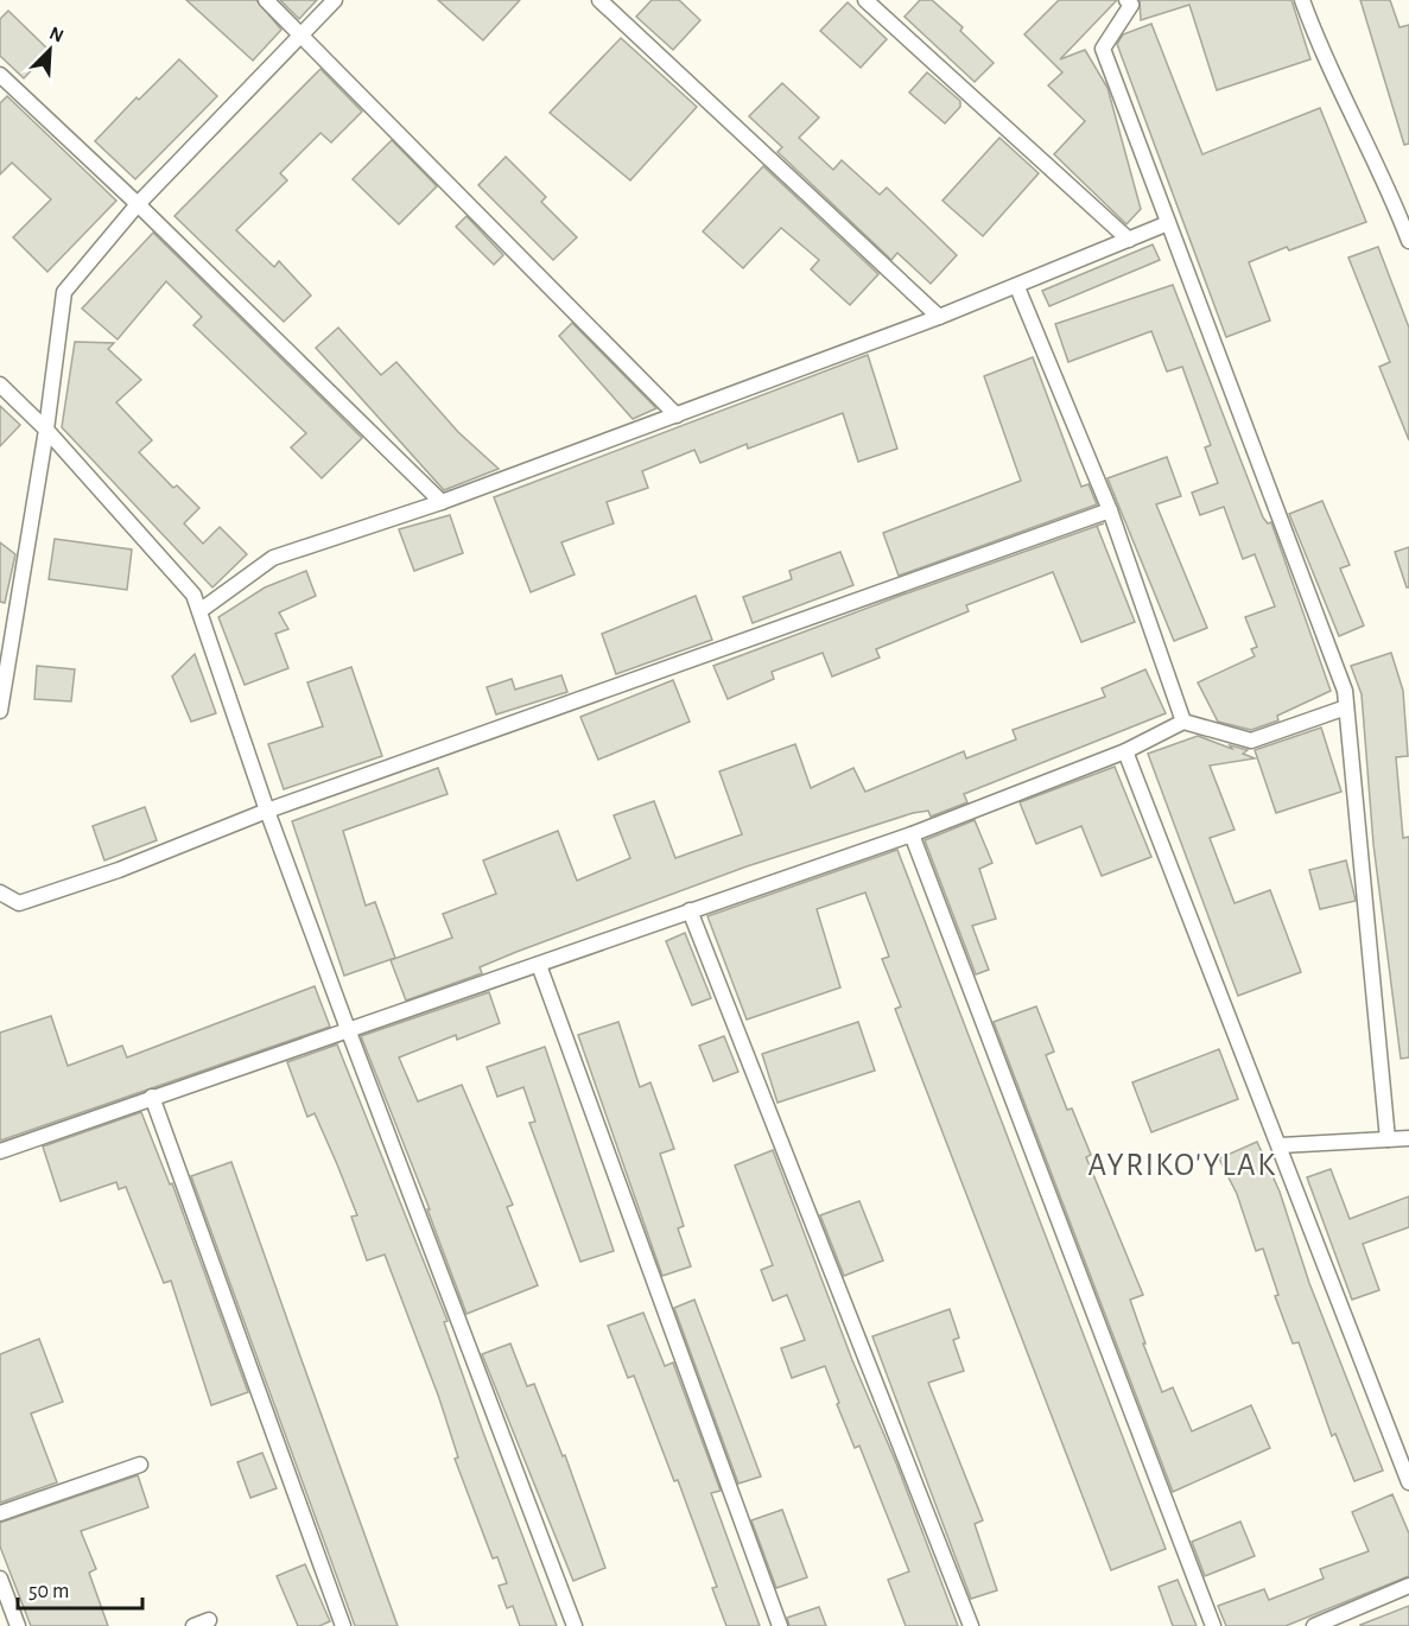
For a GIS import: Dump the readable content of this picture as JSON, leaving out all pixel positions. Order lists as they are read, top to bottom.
{
  "districts": ["AYRIKO'YLAK"],
  "scale_bar": "50 m",
  "north": "top right"
}
